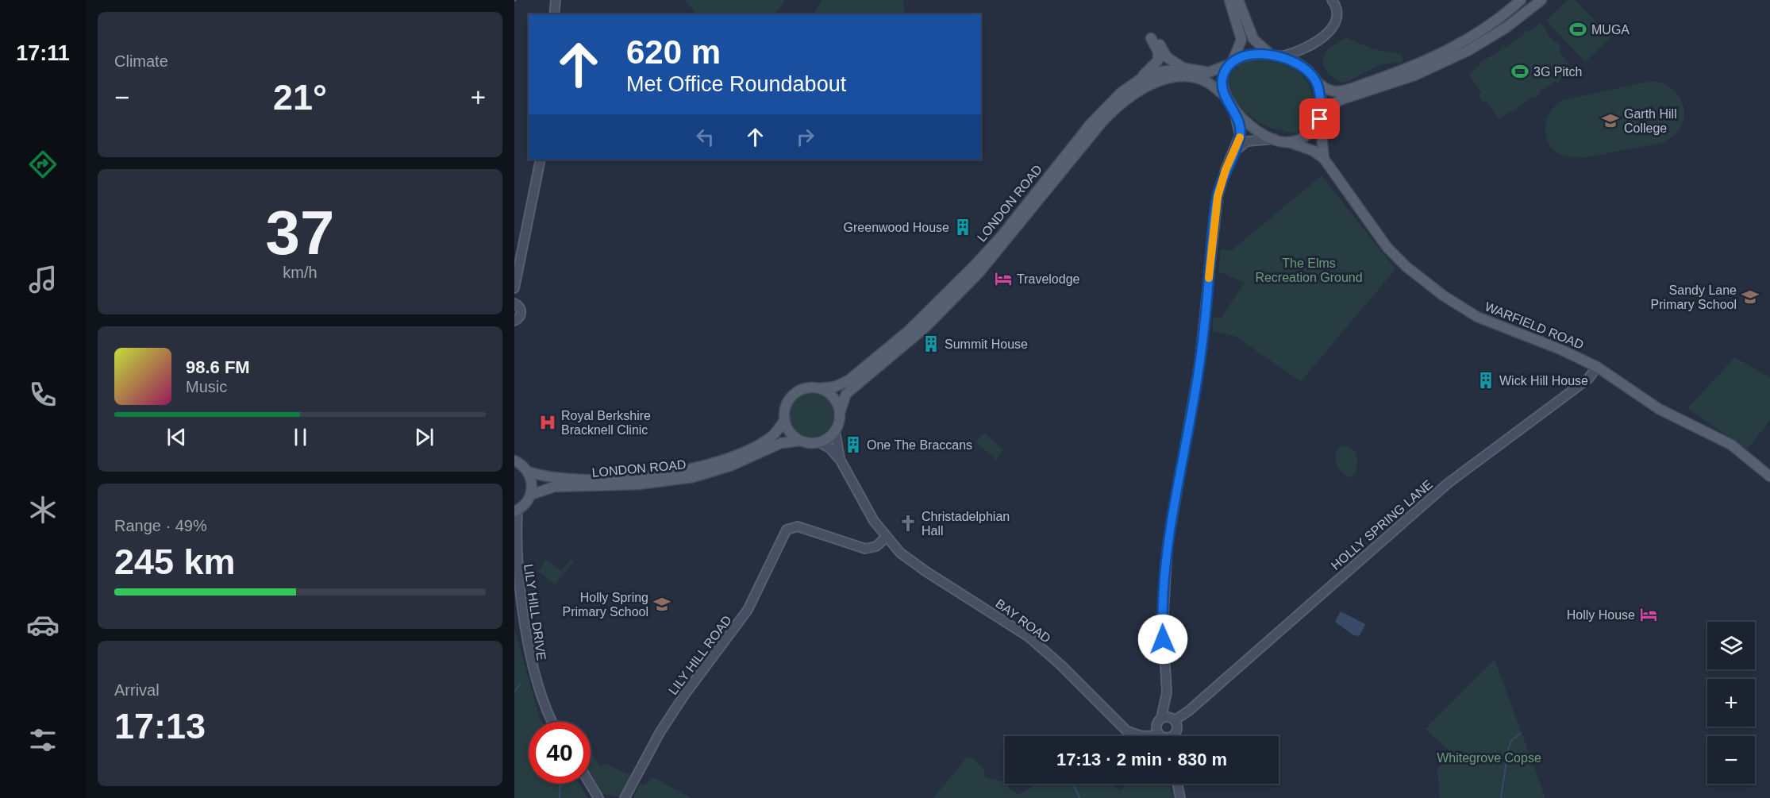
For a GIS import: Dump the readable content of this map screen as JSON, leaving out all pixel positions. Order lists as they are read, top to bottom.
{
  "streets": {
    "main road": ["LONDON ROAD", "WARFIELD ROAD"],
    "street": [
      "HOLLY SPRING LANE",
      "LILY HILL DRIVE",
      "BAY ROAD",
      "LILY HILL ROAD"
    ]
  },
  "crossings": [
    ["LONDON ROAD", "WARFIELD ROAD"],
    ["LONDON ROAD", "BAY ROAD"],
    ["WARFIELD ROAD", "HOLLY SPRING LANE"],
    ["BAY ROAD", "LILY HILL ROAD"]
  ],
  "parks": ["The Elms Recreation Ground", "Whitegrove Copse"],
  "places": {
    "sports": ["MUGA", "3G Pitch"],
    "school or university": ["Garth Hill College", "Sandy Lane Primary School", "Holly Spring Primary School"],
    "building": [
      "Greenwood House",
      "Summit House",
      "Wick Hill House",
      "One The Braccans"
    ],
    "hotel": ["Travelodge", "Holly House"],
    "hospital": ["Royal Berkshire Bracknell Clinic"],
    "church": ["Christadelphian Hall"]
  },
  "page": {
    "tabs": "17:11",
    "tile": [
      "Climate",
      ["37", "km/h"],
      ["Range · 49%", "245 km"],
      ["Arrival", "17:13"]
    ],
    "turn": ["620 m", "Met Office Roundabout"],
    "heat": ["−", "21°", "+"],
    "song": ["98.6 FM", "Music"],
    "map_buttons": ["+", "−"],
    "limit": "40",
    "trip": "17:13 · 2 min · 830 m"
  }
}
